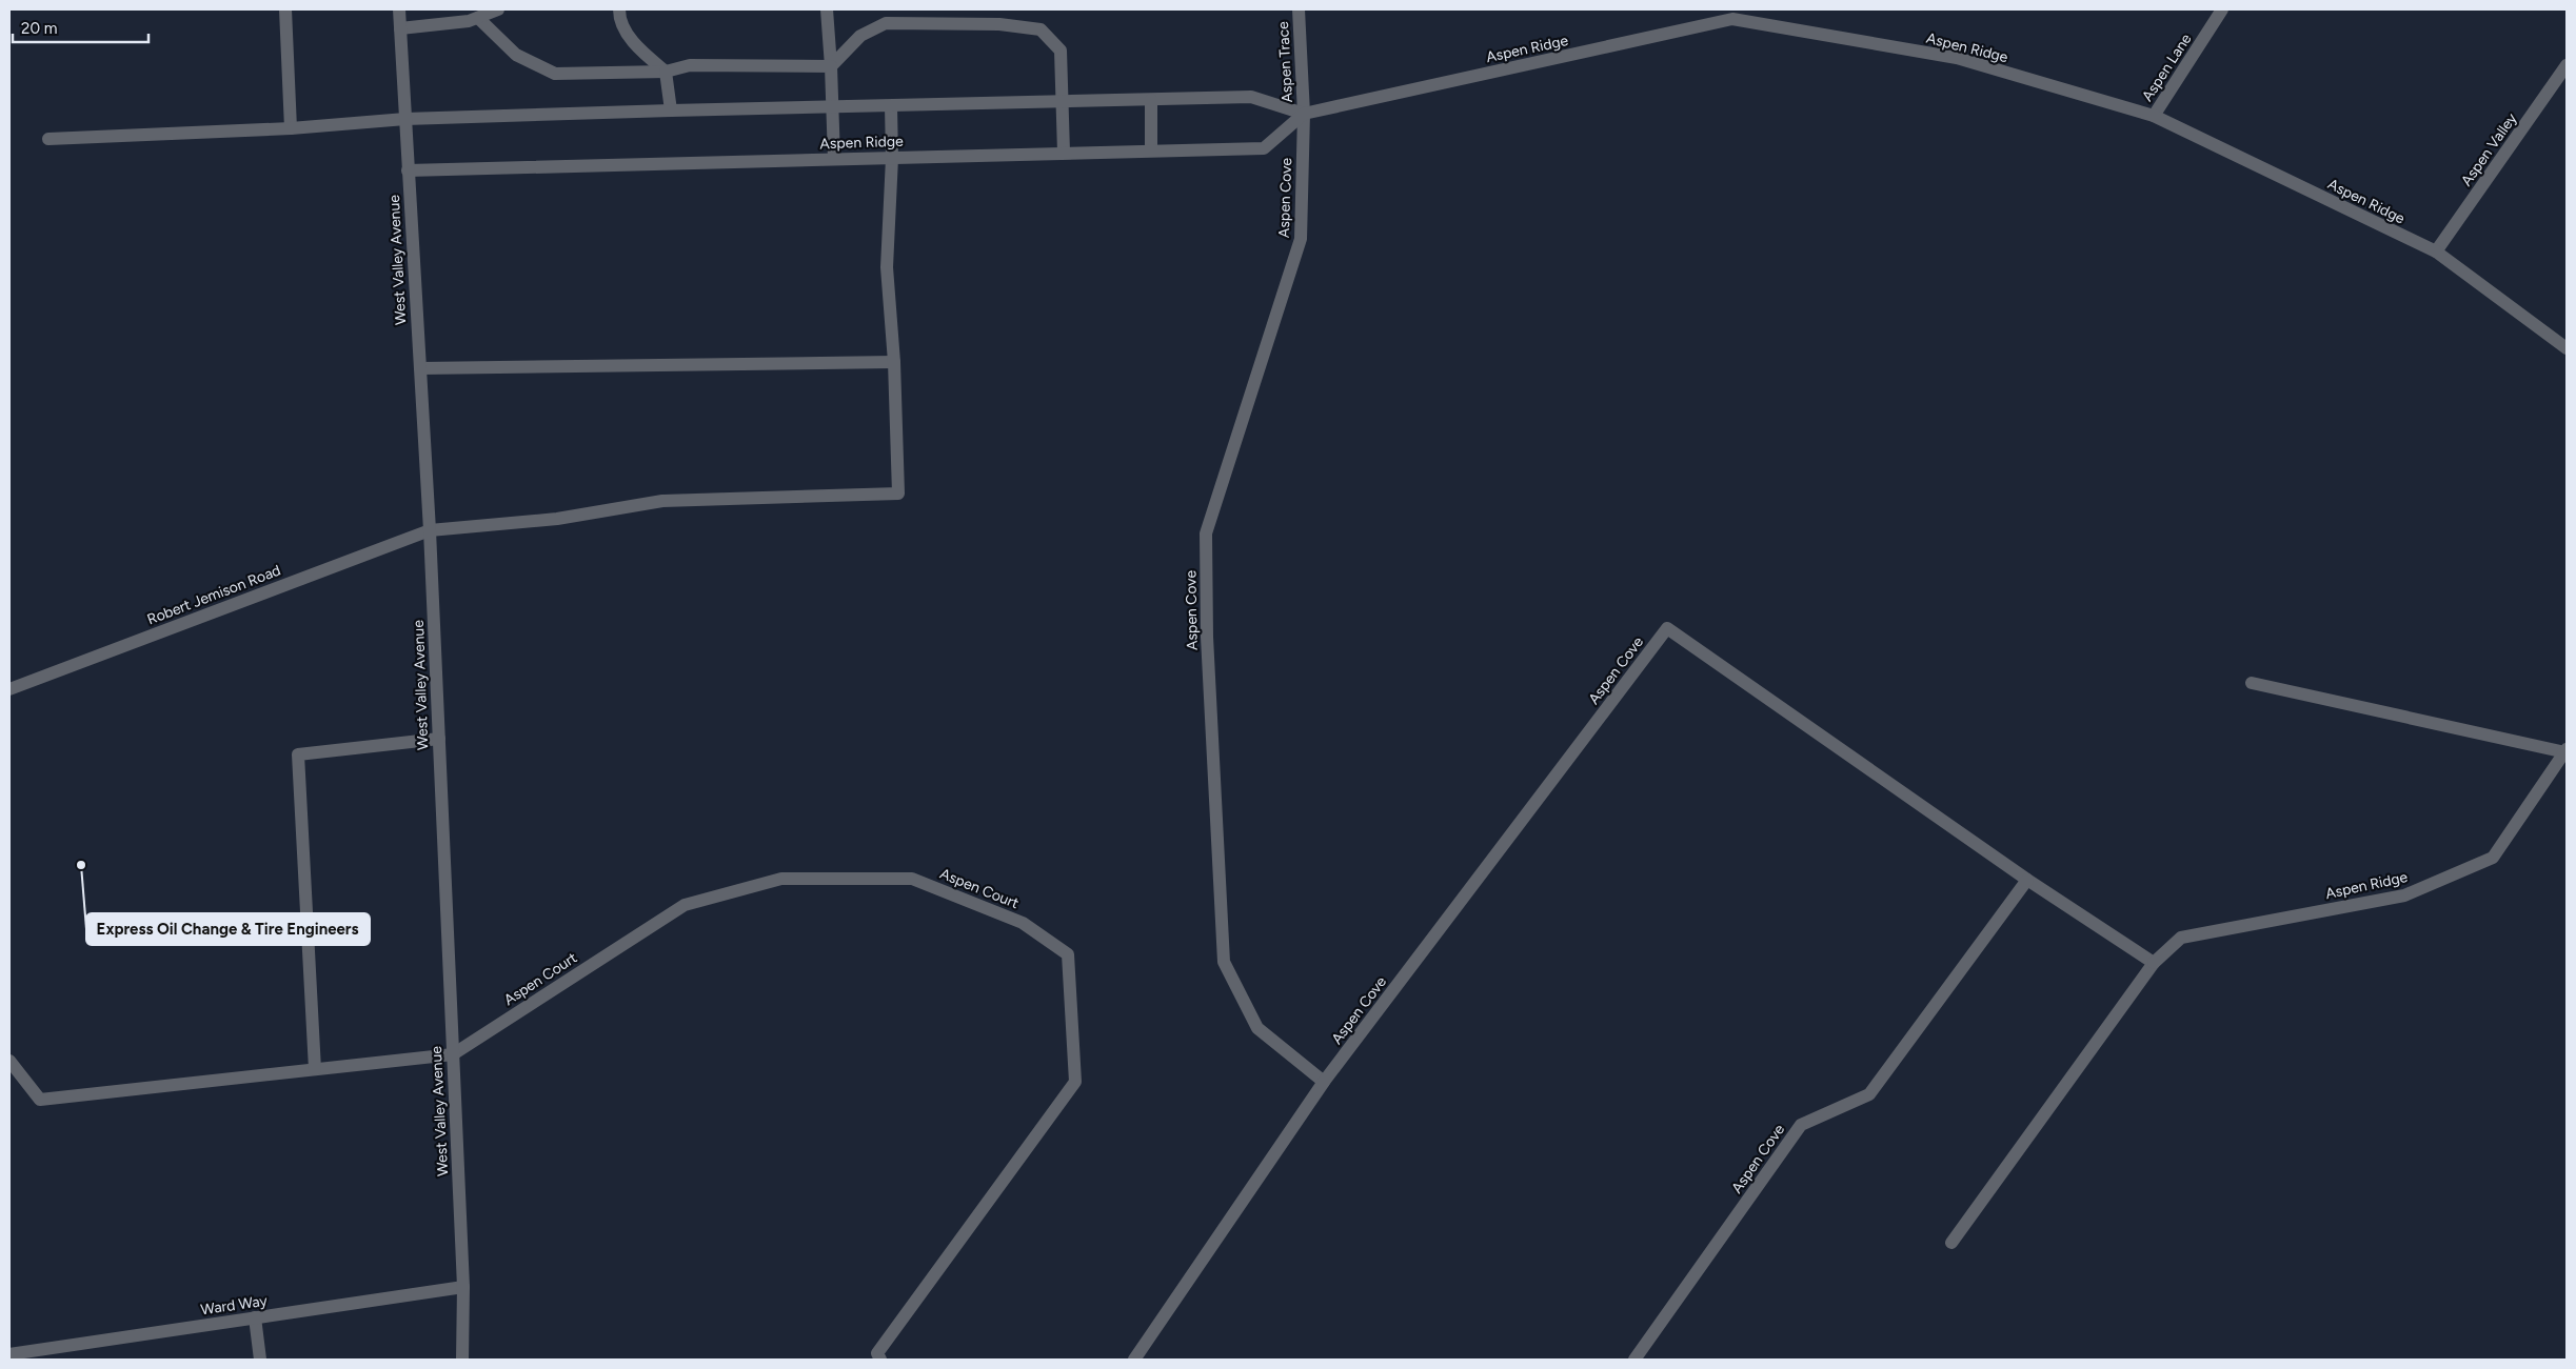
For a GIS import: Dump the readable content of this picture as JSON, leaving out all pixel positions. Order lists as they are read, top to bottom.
{
  "streets": {
    "street": [
      "Aspen Ridge",
      "Aspen Trace",
      "Aspen Lane",
      "Aspen Valley",
      "Aspen Cove",
      "West Valley Avenue",
      "Robert Jemison Road",
      "Aspen Court",
      "Ward Way"
    ]
  },
  "crossings": [
    ["Aspen Ridge", "Aspen Trace"],
    ["Aspen Ridge", "Aspen Lane"],
    ["Aspen Ridge", "Aspen Valley"],
    ["Aspen Ridge", "Aspen Cove"],
    ["Aspen Ridge", "West Valley Avenue"],
    ["Aspen Trace", "Aspen Cove"],
    ["West Valley Avenue", "Robert Jemison Road"],
    ["West Valley Avenue", "Aspen Court"],
    ["West Valley Avenue", "Ward Way"]
  ],
  "places": ["Express Oil Change & Tire Engineers"],
  "scale_bar": "20 m"
}
